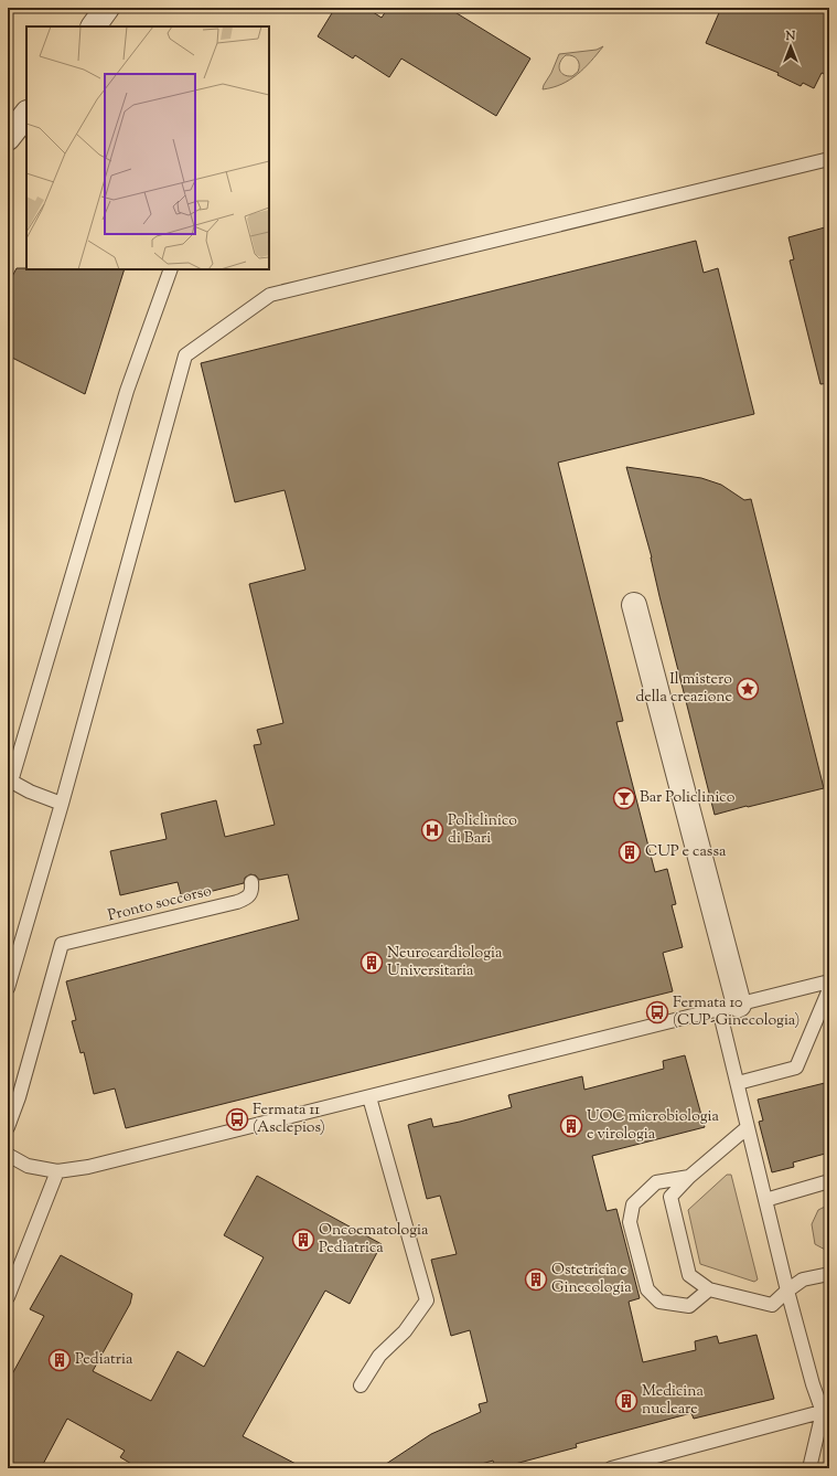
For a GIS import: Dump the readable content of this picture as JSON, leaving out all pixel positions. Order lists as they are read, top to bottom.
{
  "streets": {
    "lane": ["Pronto soccorso"]
  },
  "places": {
    "place": ["Il mistero della creazione"],
    "bar": ["Bar Policlinico"],
    "hospital": ["Policlinico di Bari"],
    "building": [
      "CUP e cassa",
      "Neurocardiologia Universitaria",
      "UOC microbiologia e virologia",
      "Oncoematologia Pediatrica",
      "Ostetricia e Ginecologia",
      "Pediatria",
      "Medicina nucleare"
    ],
    "bus stop": ["Fermata 10 (CUP-Ginecologia)", "Fermata 11 (Asclepios)"]
  },
  "north": "top"
}
